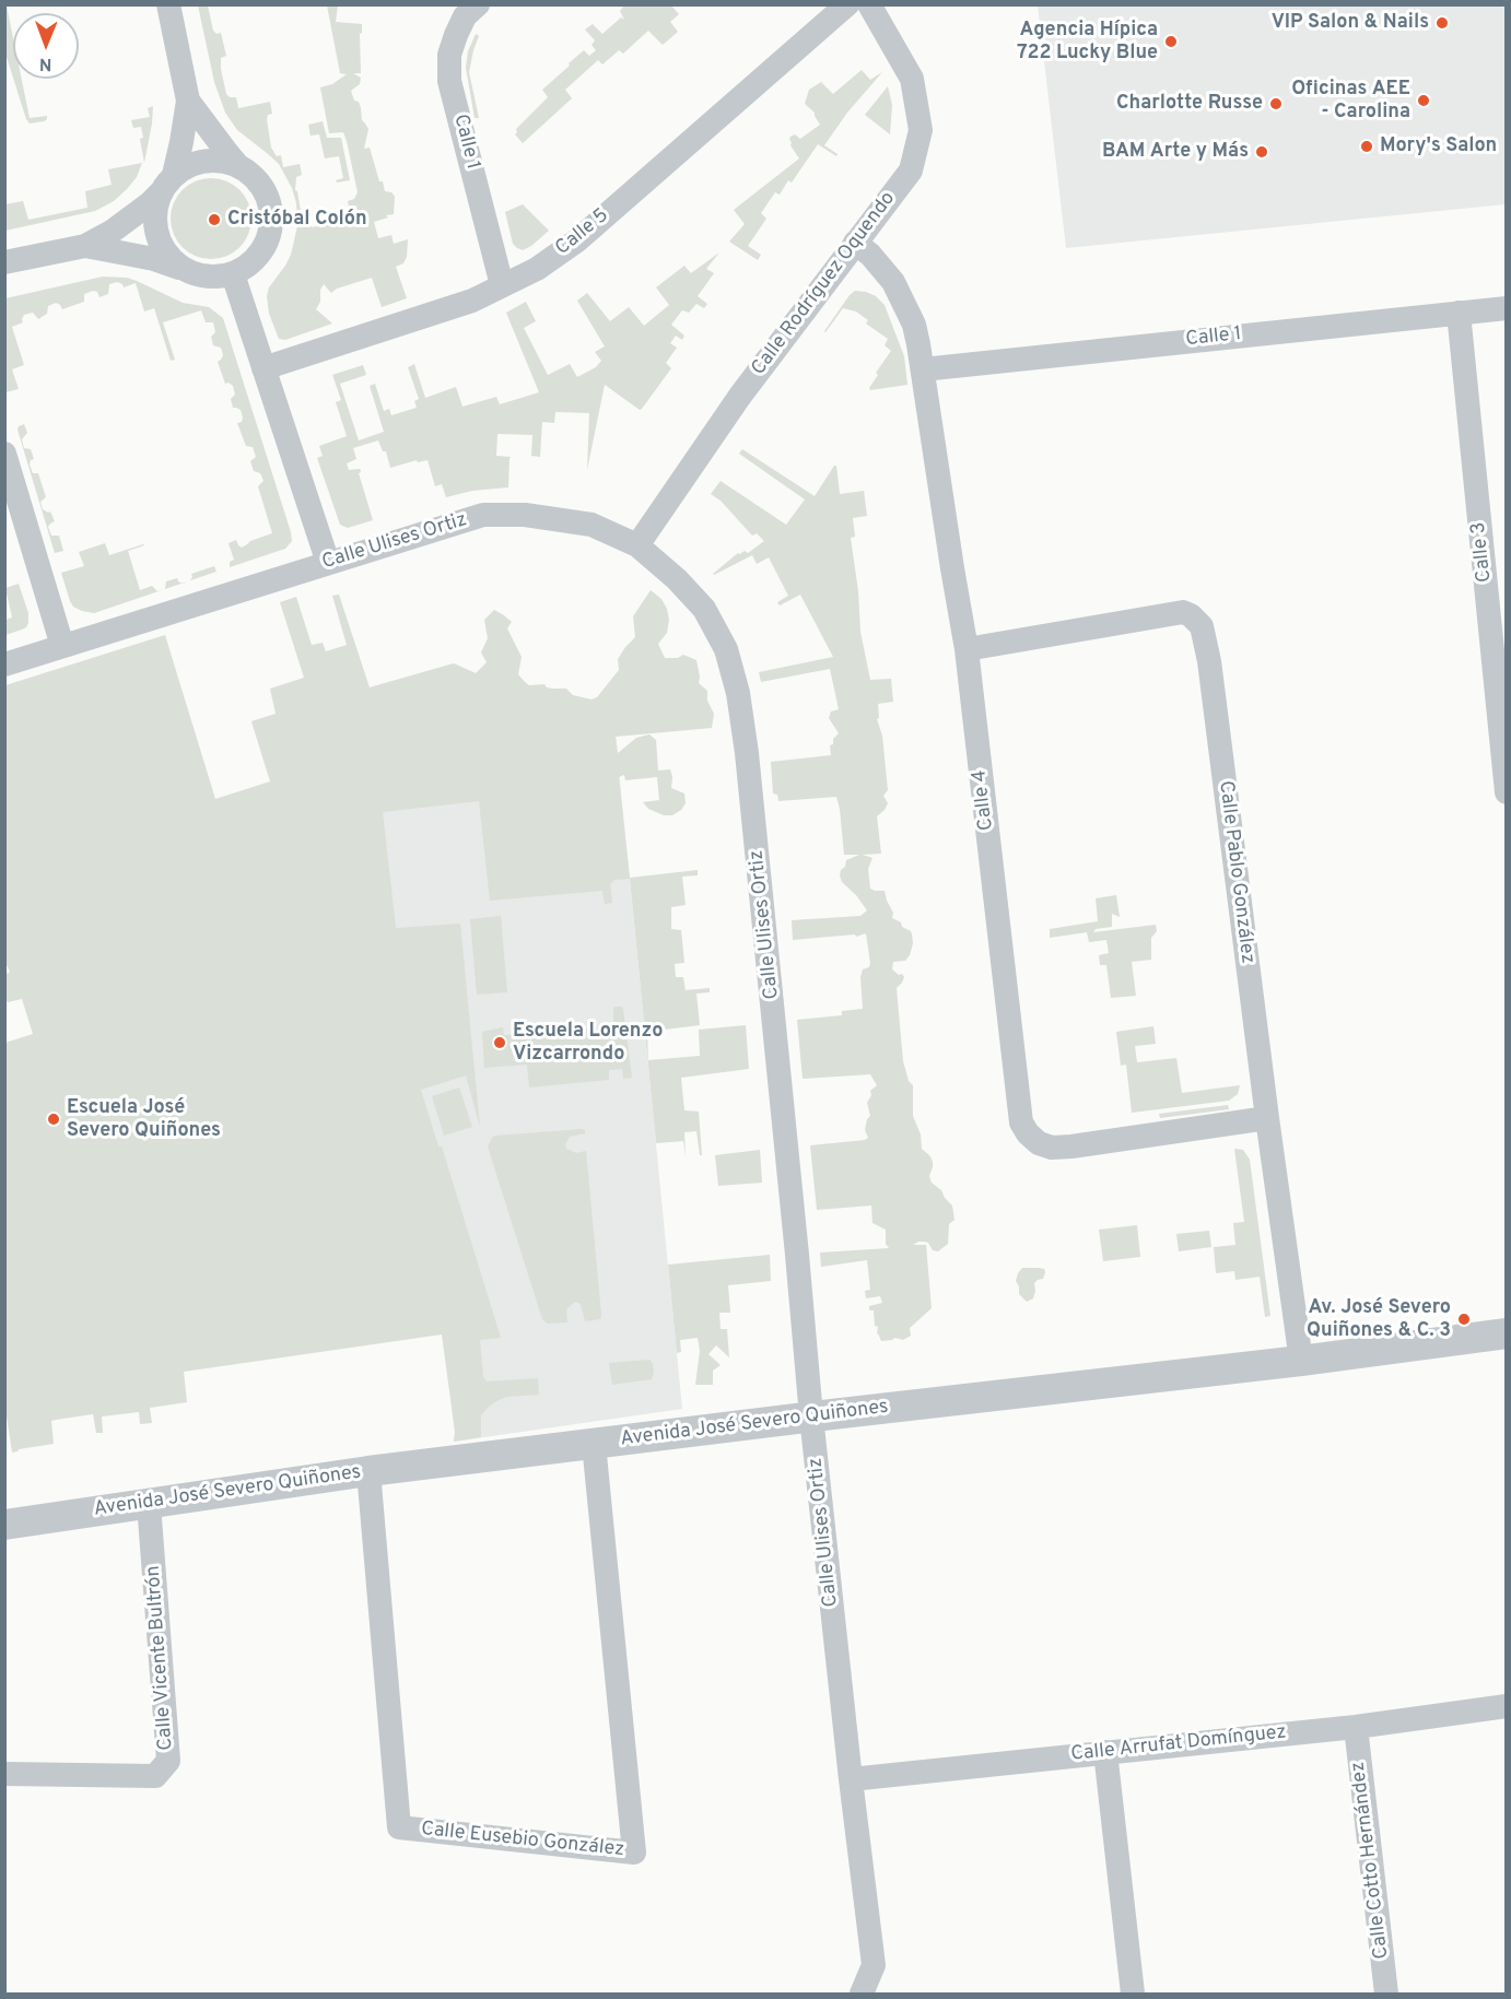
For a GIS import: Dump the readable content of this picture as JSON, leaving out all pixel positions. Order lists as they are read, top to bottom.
{
  "streets": {
    "street": [
      "Calle 1",
      "Calle 5",
      "Calle Rodríguez Oquendo",
      "Calle Ulises Ortiz",
      "Calle 3",
      "Calle 4",
      "Calle Pablo González",
      "Avenida José Severo Quiñones",
      "Calle Vicente Bultrón",
      "Calle Arrufat Domínguez",
      "Calle Eusebio González",
      "Calle Cotto Hernández"
    ]
  },
  "crossings": [
    ["Calle 1", "Calle 5"],
    ["Calle 1", "Calle 3"],
    ["Calle 1", "Calle 4"],
    ["Calle Rodríguez Oquendo", "Calle Ulises Ortiz"],
    ["Calle Rodríguez Oquendo", "Calle 4"],
    ["Calle Ulises Ortiz", "Avenida José Severo Quiñones"],
    ["Calle Ulises Ortiz", "Calle Arrufat Domínguez"],
    ["Calle 4", "Calle Pablo González"],
    ["Calle Pablo González", "Avenida José Severo Quiñones"],
    ["Avenida José Severo Quiñones", "Calle Vicente Bultrón"],
    ["Avenida José Severo Quiñones", "Calle Eusebio González"],
    ["Calle Arrufat Domínguez", "Calle Cotto Hernández"]
  ],
  "places": [
    "VIP Salon & Nails",
    "Agencia Hípica 722 Lucky Blue",
    "Oficinas AEE - Carolina",
    "Charlotte Russe",
    "Mory's Salon",
    "BAM Arte y Más",
    "Cristóbal Colón",
    "Escuela Lorenzo Vizcarrondo",
    "Escuela José Severo Quiñones",
    "Av. José Severo Quiñones & C. 3"
  ],
  "north": "bottom"
}
